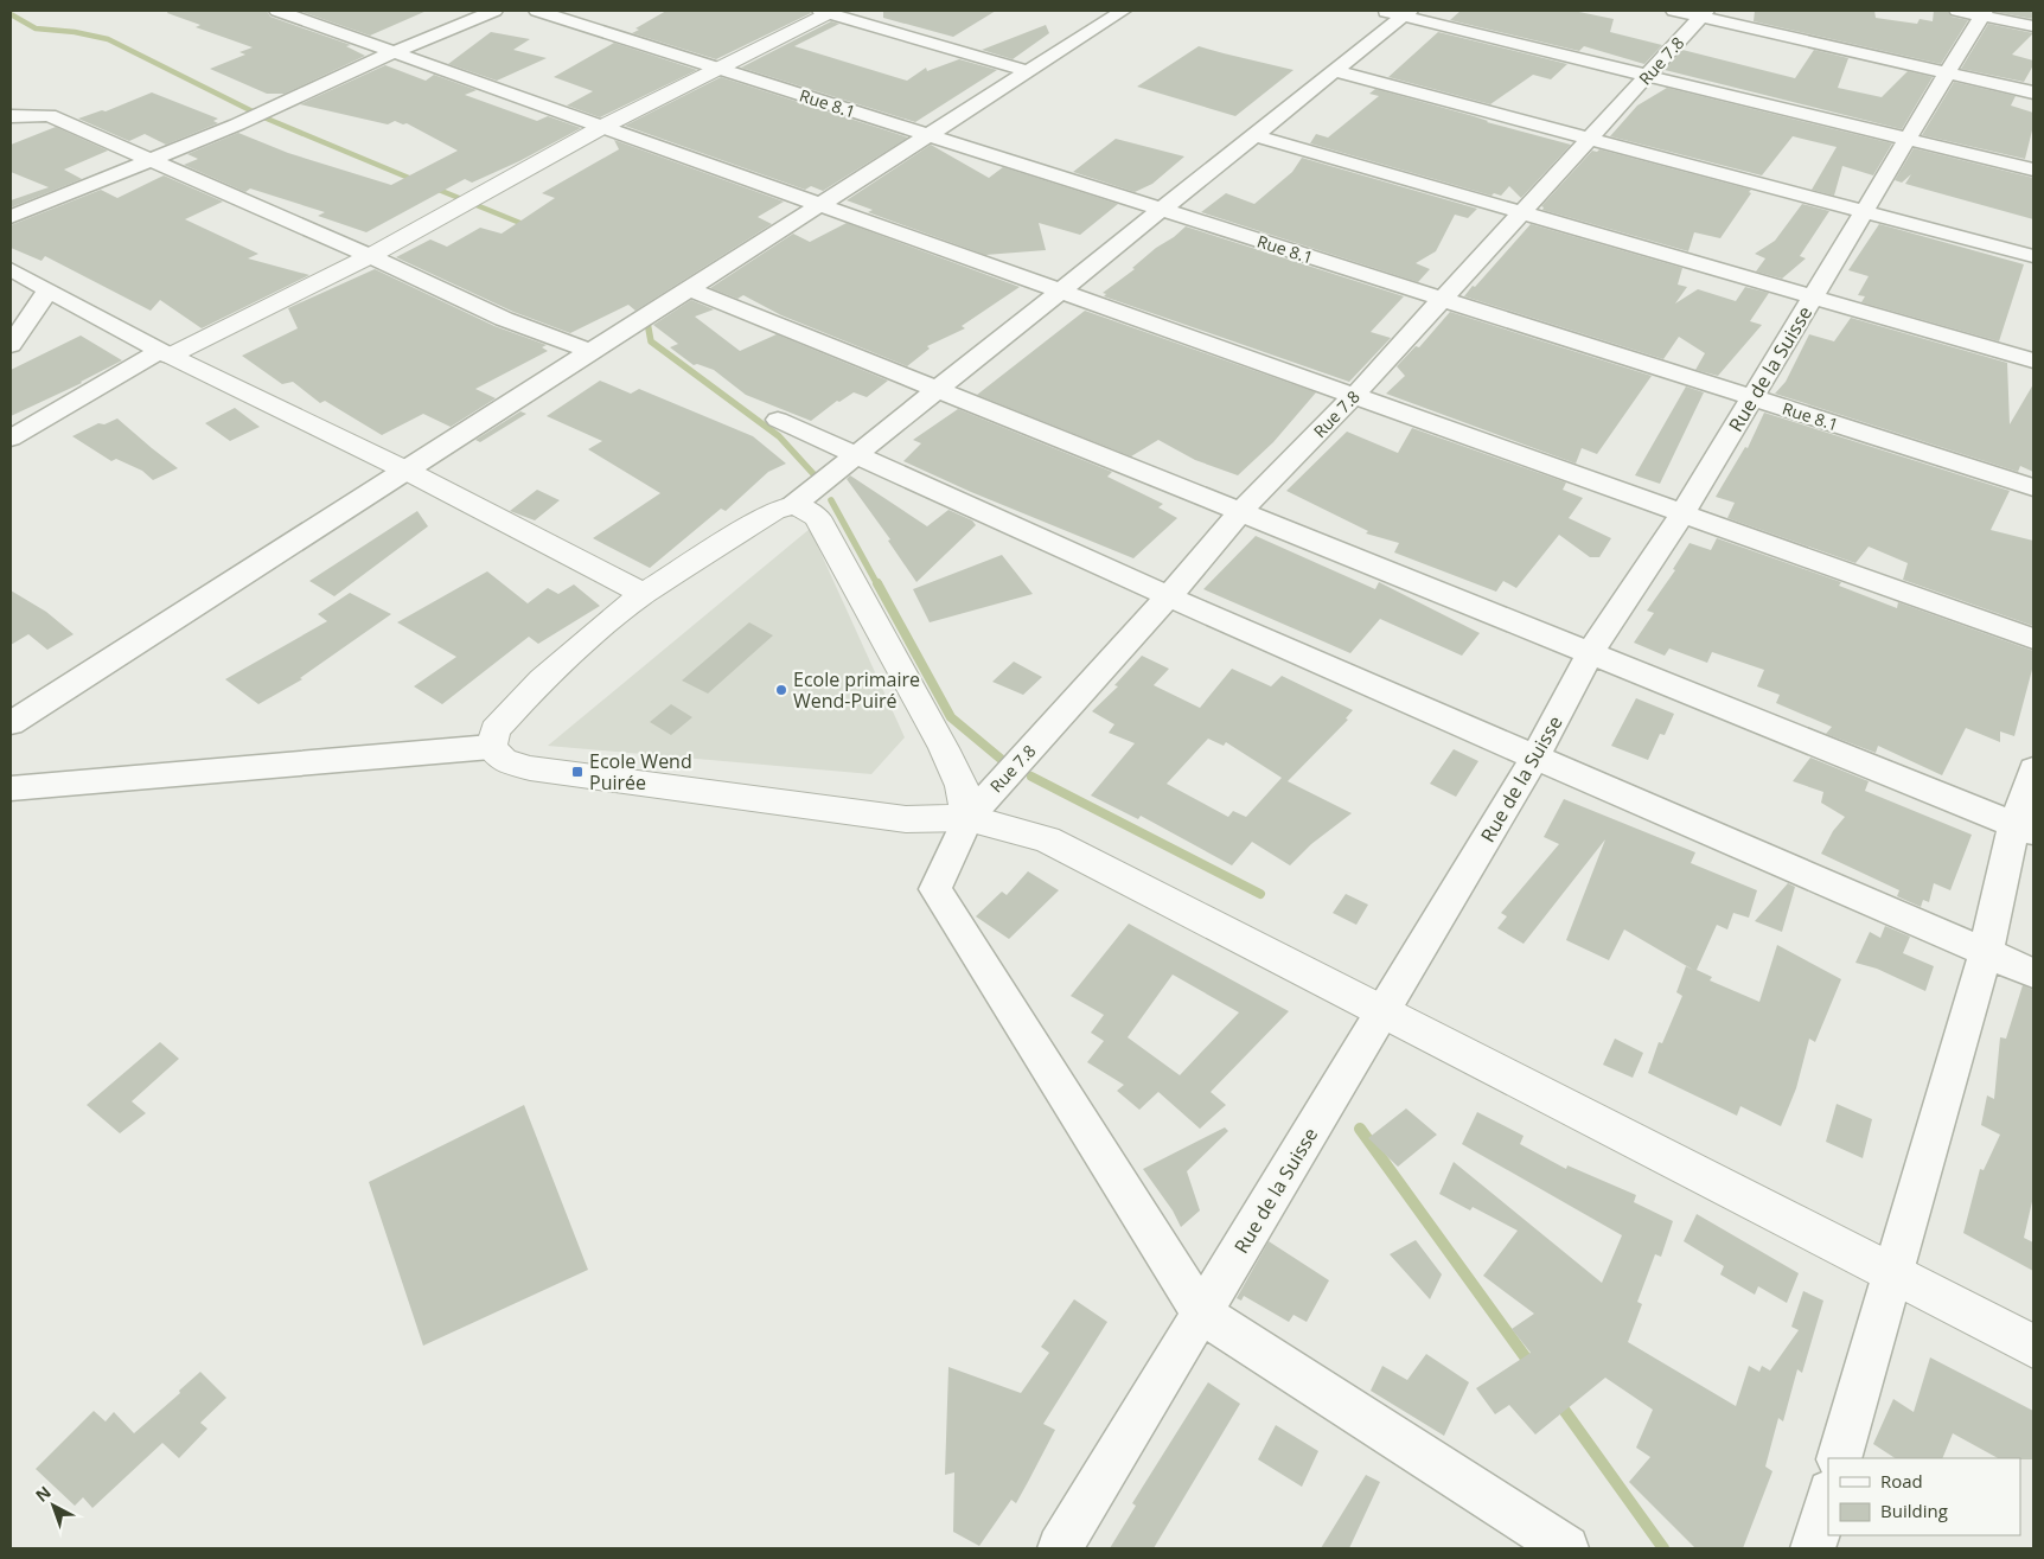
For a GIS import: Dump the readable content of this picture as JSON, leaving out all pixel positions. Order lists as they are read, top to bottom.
{
  "streets": {
    "street": ["Rue 7.8", "Rue 8.1", "Rue de la Suisse"]
  },
  "crossings": [
    ["Rue 7.8", "Rue 8.1"],
    ["Rue 7.8", "Rue de la Suisse"],
    ["Rue 8.1", "Rue de la Suisse"]
  ],
  "places": {
    "other": ["Ecole primaire Wend-Puiré"],
    "transit": ["Ecole Wend Puirée"]
  },
  "legend": ["Road", "Building"],
  "north": "top left"
}
